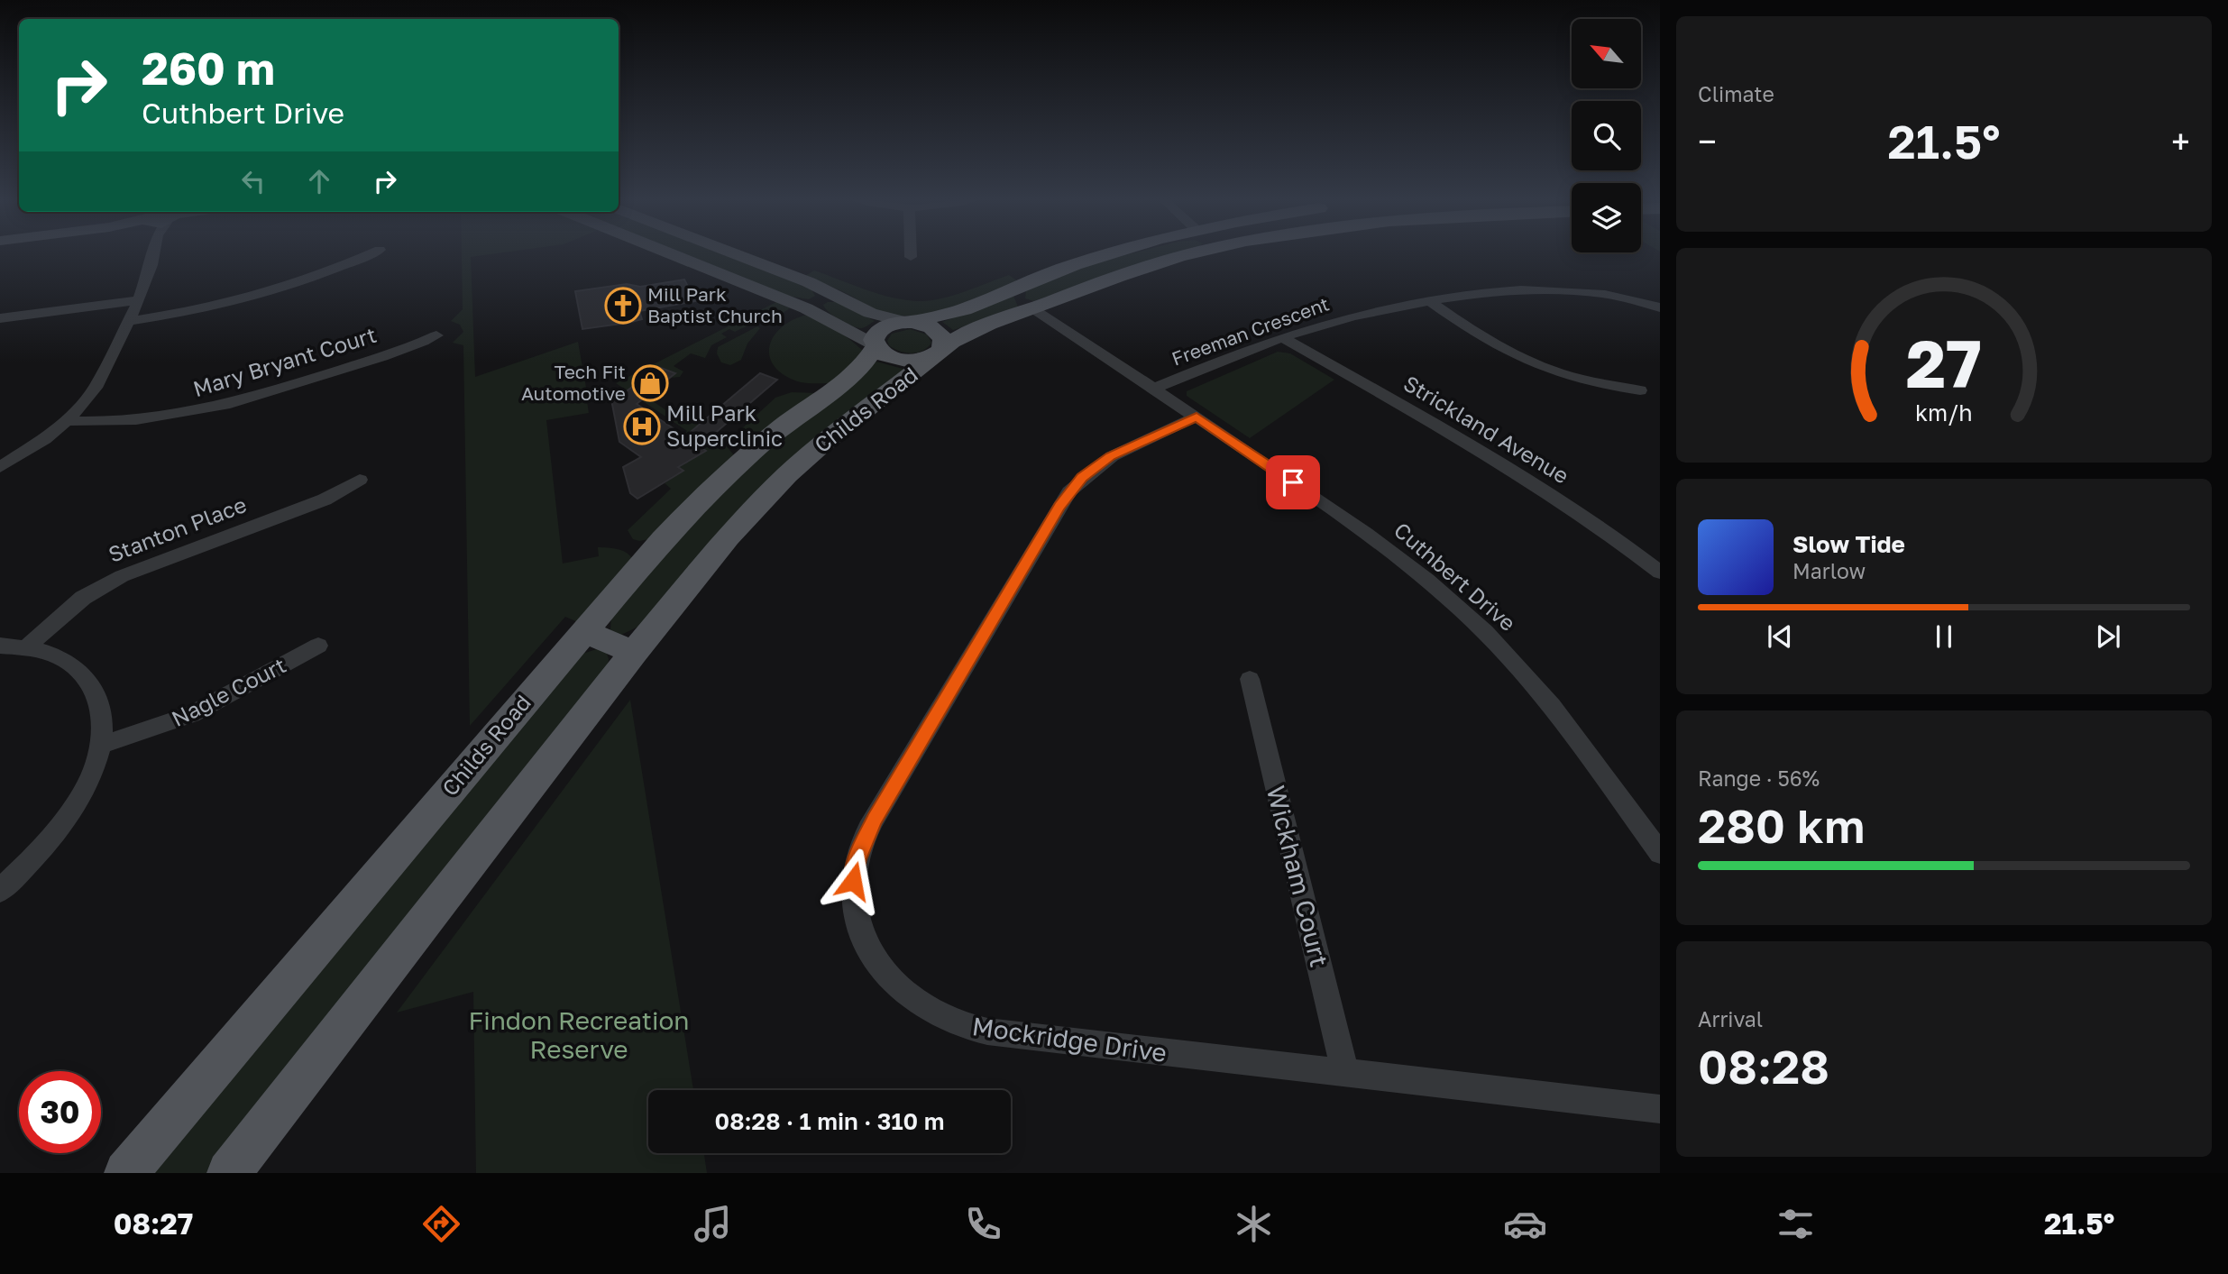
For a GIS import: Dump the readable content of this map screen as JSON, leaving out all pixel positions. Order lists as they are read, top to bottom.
{
  "streets": {
    "main road": ["Childs Road"],
    "street": [
      "Freeman Crescent",
      "Mary Bryant Court",
      "Strickland Avenue",
      "Stanton Place",
      "Cuthbert Drive",
      "Nagle Court",
      "Wickham Court",
      "Mockridge Drive"
    ]
  },
  "crossings": [
    ["Freeman Crescent", "Strickland Avenue"],
    ["Freeman Crescent", "Cuthbert Drive"],
    ["Childs Road", "Cuthbert Drive"],
    ["Cuthbert Drive", "Mockridge Drive"],
    ["Wickham Court", "Mockridge Drive"]
  ],
  "parks": ["Findon Recreation Reserve"],
  "places": {
    "church": ["Mill Park Baptist Church"],
    "shop": ["Tech Fit Automotive"],
    "hospital": ["Mill Park Superclinic"]
  },
  "north": "top left",
  "page": {
    "tile": [
      "Climate",
      ["Range · 56%", "280 km"],
      ["Arrival", "08:28"]
    ],
    "turn": ["260 m", "Cuthbert Drive"],
    "heat": ["−", "21.5°", "+"],
    "song": ["Slow Tide", "Marlow"],
    "limit": "30",
    "trip": "08:28 · 1 min · 310 m",
    "tabs": ["08:27", "21.5°"],
    "gauge": ["27", "km/h"]
  }
}
